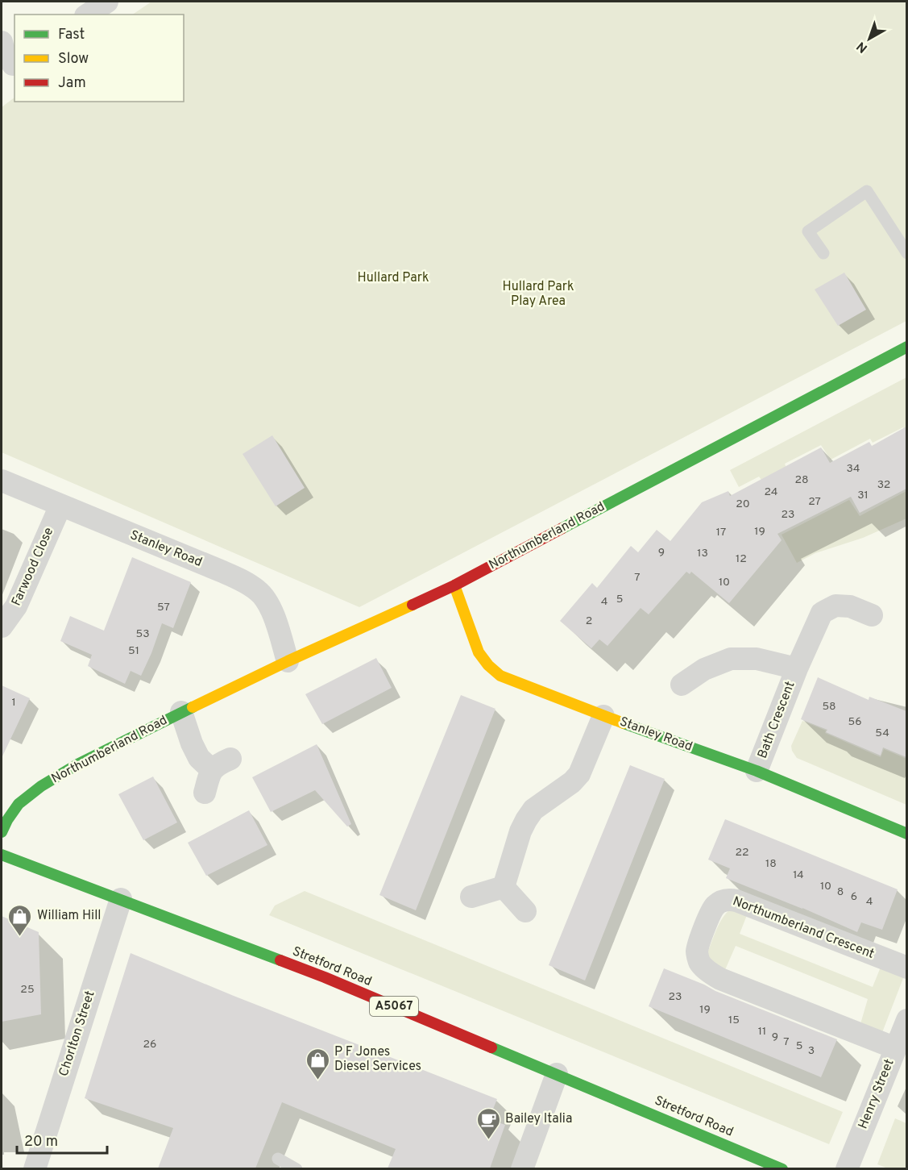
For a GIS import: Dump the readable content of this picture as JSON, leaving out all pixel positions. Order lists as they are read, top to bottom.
{
  "streets": {
    "main road": [
      "Northumberland Road",
      "Stanley Road",
      "Stretford Road",
      "A5067"
    ],
    "street": [
      "Farwood Close",
      "Bath Crescent",
      "Northumberland Crescent",
      "Chorlton Street",
      "Henry Street"
    ]
  },
  "crossings": [
    ["Northumberland Road", "Stanley Road"],
    ["Stanley Road", "Farwood Close"],
    ["Stanley Road", "Bath Crescent"],
    ["Northumberland Crescent", "Henry Street"],
    ["Stretford Road", "Chorlton Street"]
  ],
  "parks": ["Hullard Park", "Hullard Park Play Area"],
  "places": {
    "shop": ["William Hill", "P F Jones Diesel Services"],
    "cafe": ["Bailey Italia"]
  },
  "house_numbers": [
    "34",
    "28",
    "32",
    "24",
    "31",
    "27",
    "20",
    "23",
    "19",
    "17",
    "9",
    "13",
    "12",
    "7",
    "10",
    "5",
    "4",
    "57",
    "2",
    "53",
    "51",
    "1",
    "58",
    "56",
    "54",
    "22",
    "18",
    "14",
    "10",
    "8",
    "6",
    "4",
    "25",
    "23",
    "19",
    "15",
    "11",
    "9",
    "7",
    "26",
    "5",
    "3"
  ],
  "legend": ["Fast", "Slow", "Jam"],
  "scale_bar": "20 m",
  "north": "bottom left"
}
